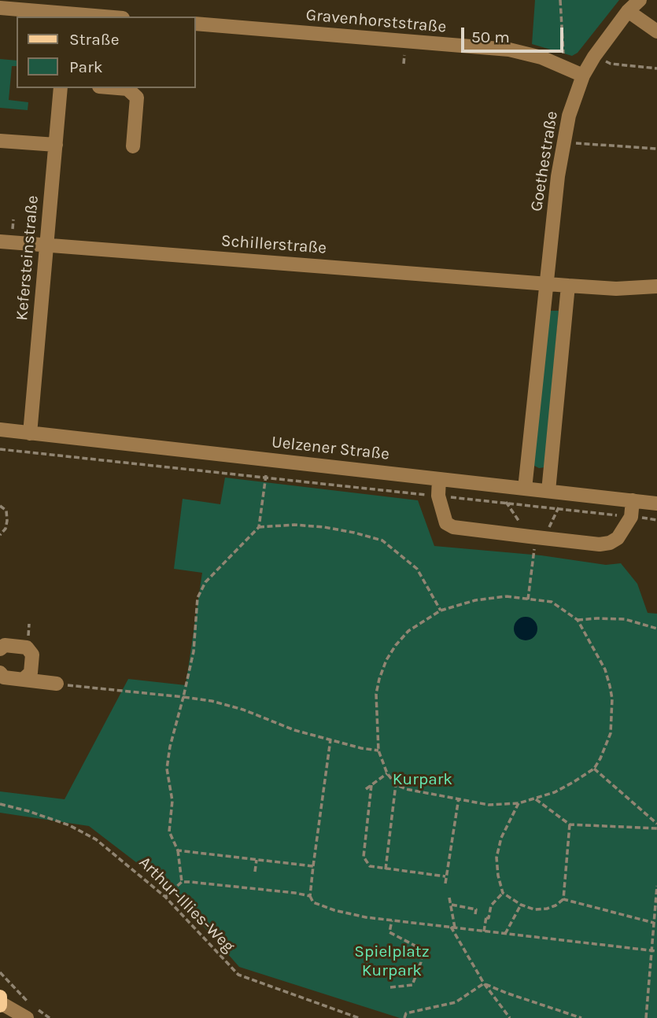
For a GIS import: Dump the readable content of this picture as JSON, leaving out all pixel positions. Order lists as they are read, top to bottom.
{
  "streets": {
    "street": [
      "Gravenhorststraße",
      "Goethestraße",
      "Schillerstraße",
      "Kefersteinstraße",
      "Uelzener Straße"
    ],
    "path": ["Arthur-Illies-Weg"]
  },
  "crossings": [
    ["Gravenhorststraße", "Goethestraße"],
    ["Goethestraße", "Schillerstraße"],
    ["Goethestraße", "Uelzener Straße"],
    ["Schillerstraße", "Kefersteinstraße"],
    ["Kefersteinstraße", "Uelzener Straße"]
  ],
  "parks": ["Kurpark", "Spielplatz Kurpark"],
  "legend": ["Straße", "Park"],
  "scale_bar": "50 m"
}
